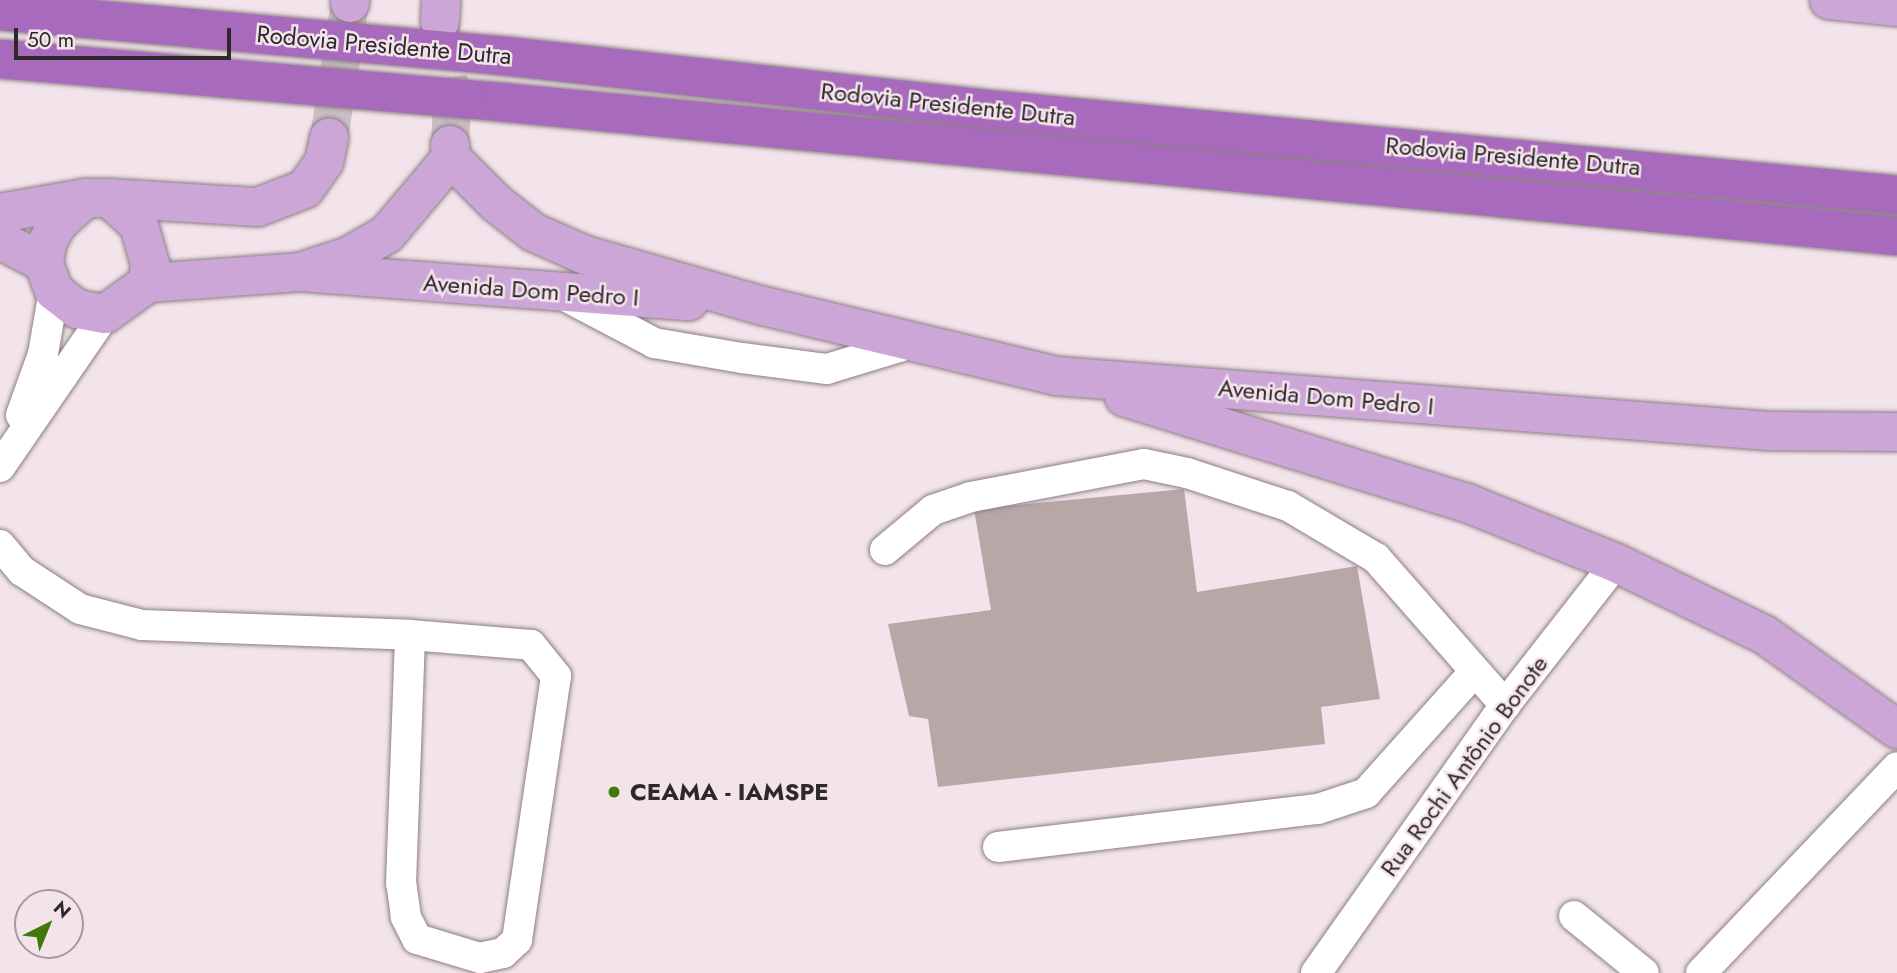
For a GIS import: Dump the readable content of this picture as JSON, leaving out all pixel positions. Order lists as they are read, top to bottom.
{
  "streets": {
    "highway": ["Rodovia Presidente Dutra"],
    "main road": ["Avenida Dom Pedro I"],
    "street": ["Rua Rochi Antônio Bonote"]
  },
  "places": ["CEAMA - IAMSPE"],
  "scale_bar": "50 m",
  "north": "top right"
}
